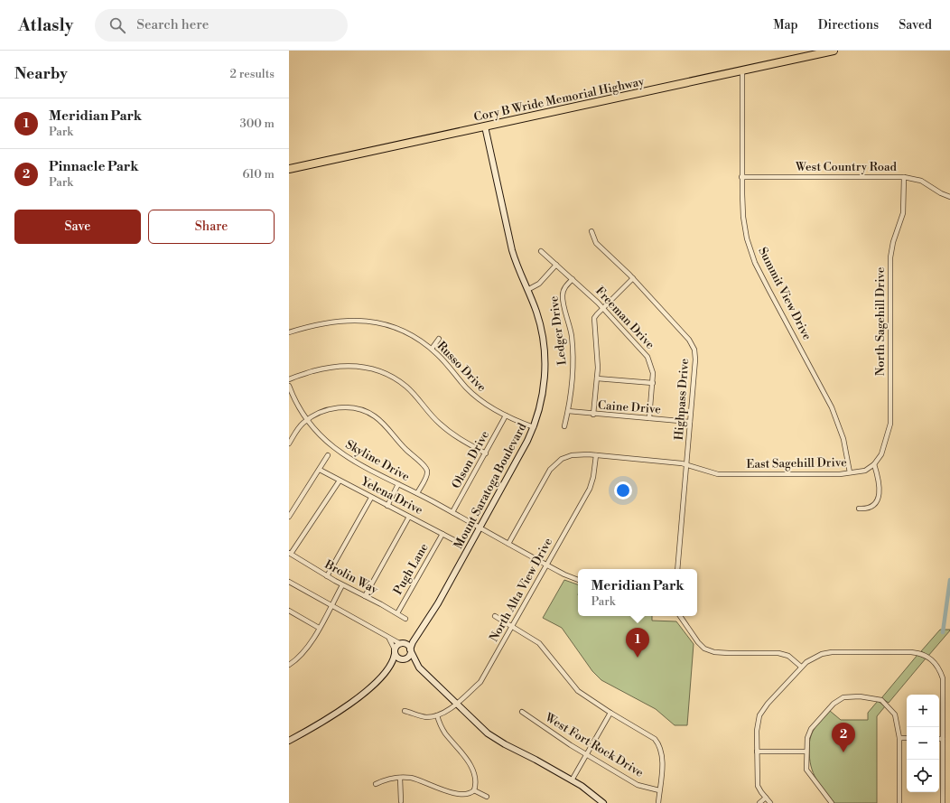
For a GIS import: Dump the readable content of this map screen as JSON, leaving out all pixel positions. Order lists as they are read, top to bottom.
{
  "streets": {
    "highway": ["Cory B Wride Memorial Highway"],
    "street": [
      "West Country Road",
      "Summit View Drive",
      "Freeman Drive",
      "North Sagehill Drive",
      "Ledger Drive",
      "Russo Drive",
      "Highpass Drive",
      "Caine Drive",
      "Olson Drive",
      "Skyline Drive",
      "East Sagehill Drive",
      "Mount Saratoga Boulevard",
      "Yelena Drive",
      "Pugh Lane",
      "Brolin Way",
      "North Alta View Drive",
      "West Fort Rock Drive"
    ]
  },
  "crossings": [
    ["Cory B Wride Memorial Highway", "Summit View Drive"],
    ["Cory B Wride Memorial Highway", "Mount Saratoga Boulevard"],
    ["West Country Road", "Summit View Drive"],
    ["West Country Road", "North Sagehill Drive"],
    ["Summit View Drive", "East Sagehill Drive"],
    ["Freeman Drive", "Ledger Drive"],
    ["Freeman Drive", "Caine Drive"],
    ["North Sagehill Drive", "East Sagehill Drive"],
    ["Ledger Drive", "Caine Drive"],
    ["Russo Drive", "Olson Drive"],
    ["Russo Drive", "Mount Saratoga Boulevard"],
    ["Highpass Drive", "Caine Drive"],
    ["Highpass Drive", "East Sagehill Drive"],
    ["Olson Drive", "Skyline Drive"],
    ["Skyline Drive", "Mount Saratoga Boulevard"],
    ["Skyline Drive", "North Alta View Drive"],
    ["East Sagehill Drive", "North Alta View Drive"],
    ["Yelena Drive", "Pugh Lane"],
    ["Pugh Lane", "Brolin Way"]
  ],
  "page": {
    "header": "Atlasly",
    "search": "Search here",
    "nav": ["Map", "Directions", "Saved"],
    "heading": ["Nearby", "2 results"],
    "list": [
      {
        "mark": "1",
        "name": "Meridian Park",
        "note": "Park",
        "value": "300 m"
      },
      {
        "mark": "2",
        "name": "Pinnacle Park",
        "note": "Park",
        "value": "610 m"
      }
    ],
    "buttons": ["Save", "Share"],
    "popup": ["Meridian Park", "Park"],
    "pins": ["1", "2"],
    "map_buttons": ["+", "−"]
  }
}
